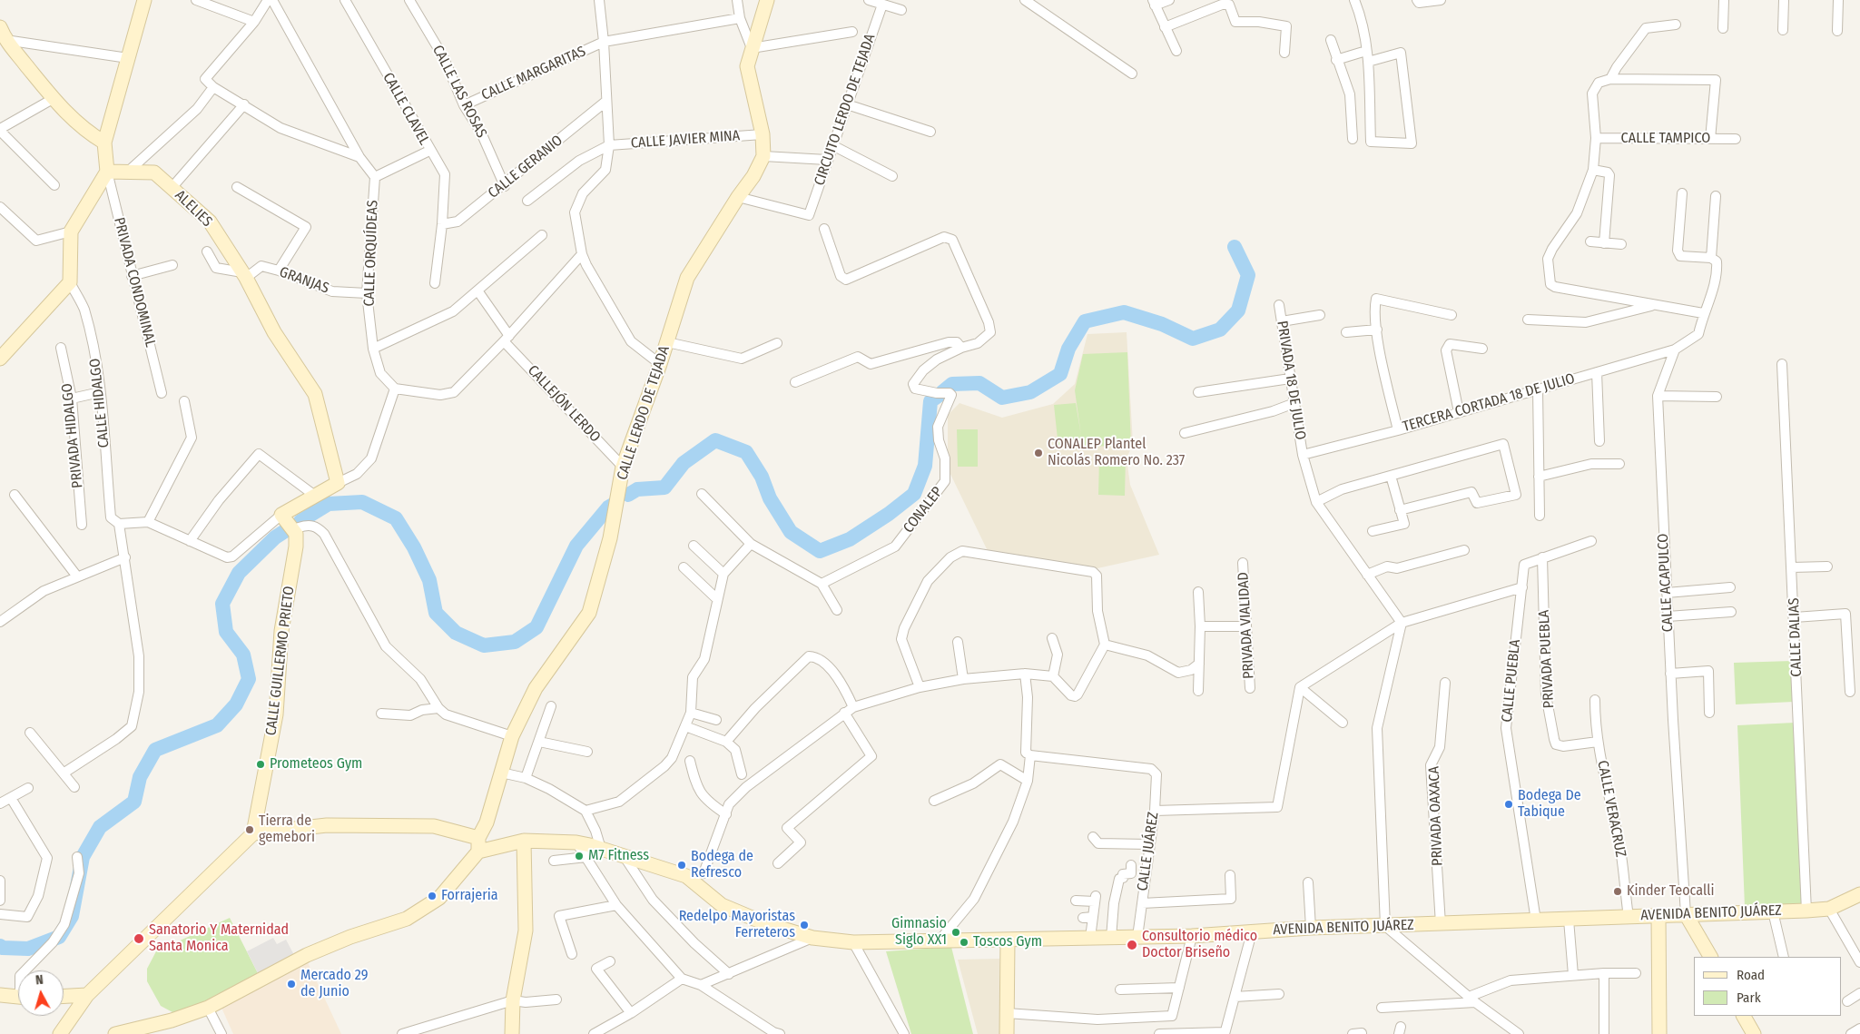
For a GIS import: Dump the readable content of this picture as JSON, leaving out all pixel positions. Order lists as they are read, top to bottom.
{
  "streets": {
    "main road": [
      "ALELIES",
      "CALLE LERDO DE TEJADA",
      "CALLE GUILLERMO PRIETO",
      "AVENIDA BENITO JUÁREZ"
    ],
    "street": [
      "CALLE MARGARITAS",
      "CALLE LAS ROSAS",
      "CALLE CLAVEL",
      "CIRCUITO LERDO DE TEJADA",
      "CALLE TAMPICO",
      "CALLE JAVIER MINA",
      "CALLE GERANIO",
      "CALLE ORQUÍDEAS",
      "GRANJAS",
      "PRIVADA CONDOMINAL",
      "PRIVADA 18 DE JULIO",
      "CALLE HIDALGO",
      "TERCERA CORTADA 18 DE JULIO",
      "CALLEJÓN LERDO",
      "PRIVADA HIDALGO",
      "CONALEP",
      "CALLE ACAPULCO",
      "PRIVADA VIALIDAD",
      "CALLE DALIAS",
      "PRIVADA PUEBLA",
      "CALLE PUEBLA",
      "CALLE VERACRUZ",
      "PRIVADA OAXACA",
      "CALLE JUÁREZ"
    ]
  },
  "crossings": [
    ["CALLE MARGARITAS", "CALLE LAS ROSAS"],
    ["CALLE LAS ROSAS", "CALLE GERANIO"],
    ["CALLE CLAVEL", "CALLE GERANIO"],
    ["CIRCUITO LERDO DE TEJADA", "CALLE LERDO DE TEJADA"],
    ["CALLE JAVIER MINA", "CALLE LERDO DE TEJADA"],
    ["ALELIES", "GRANJAS"],
    ["ALELIES", "PRIVADA CONDOMINAL"],
    ["CALLE ORQUÍDEAS", "GRANJAS"],
    ["PRIVADA 18 DE JULIO", "TERCERA CORTADA 18 DE JULIO"],
    ["TERCERA CORTADA 18 DE JULIO", "CALLE ACAPULCO"],
    ["CALLEJÓN LERDO", "CALLE LERDO DE TEJADA"],
    ["CALLE LERDO DE TEJADA", "AVENIDA BENITO JUÁREZ"],
    ["CALLE ACAPULCO", "AVENIDA BENITO JUÁREZ"],
    ["CALLE DALIAS", "AVENIDA BENITO JUÁREZ"],
    ["PRIVADA PUEBLA", "CALLE PUEBLA"],
    ["PRIVADA PUEBLA", "CALLE VERACRUZ"],
    ["CALLE PUEBLA", "AVENIDA BENITO JUÁREZ"],
    ["CALLE VERACRUZ", "AVENIDA BENITO JUÁREZ"],
    ["PRIVADA OAXACA", "AVENIDA BENITO JUÁREZ"],
    ["CALLE JUÁREZ", "AVENIDA BENITO JUÁREZ"]
  ],
  "places": [
    "CONALEP Plantel Nicolás Romero No. 237",
    "Prometeos Gym",
    "Bodega De Tabique",
    "Tierra de gemebori",
    "M7 Fitness",
    "Bodega de Refresco",
    "Kinder Teocalli",
    "Forrajeria",
    "Redelpo Mayoristas Ferreteros",
    "Gimnasio Siglo XX1",
    "Sanatorio Y Maternidad Santa Monica",
    "Toscos Gym",
    "Consultorio médico Doctor Briseño",
    "Mercado 29 de Junio"
  ],
  "legend": ["Road", "Park"],
  "north": "top"
}
